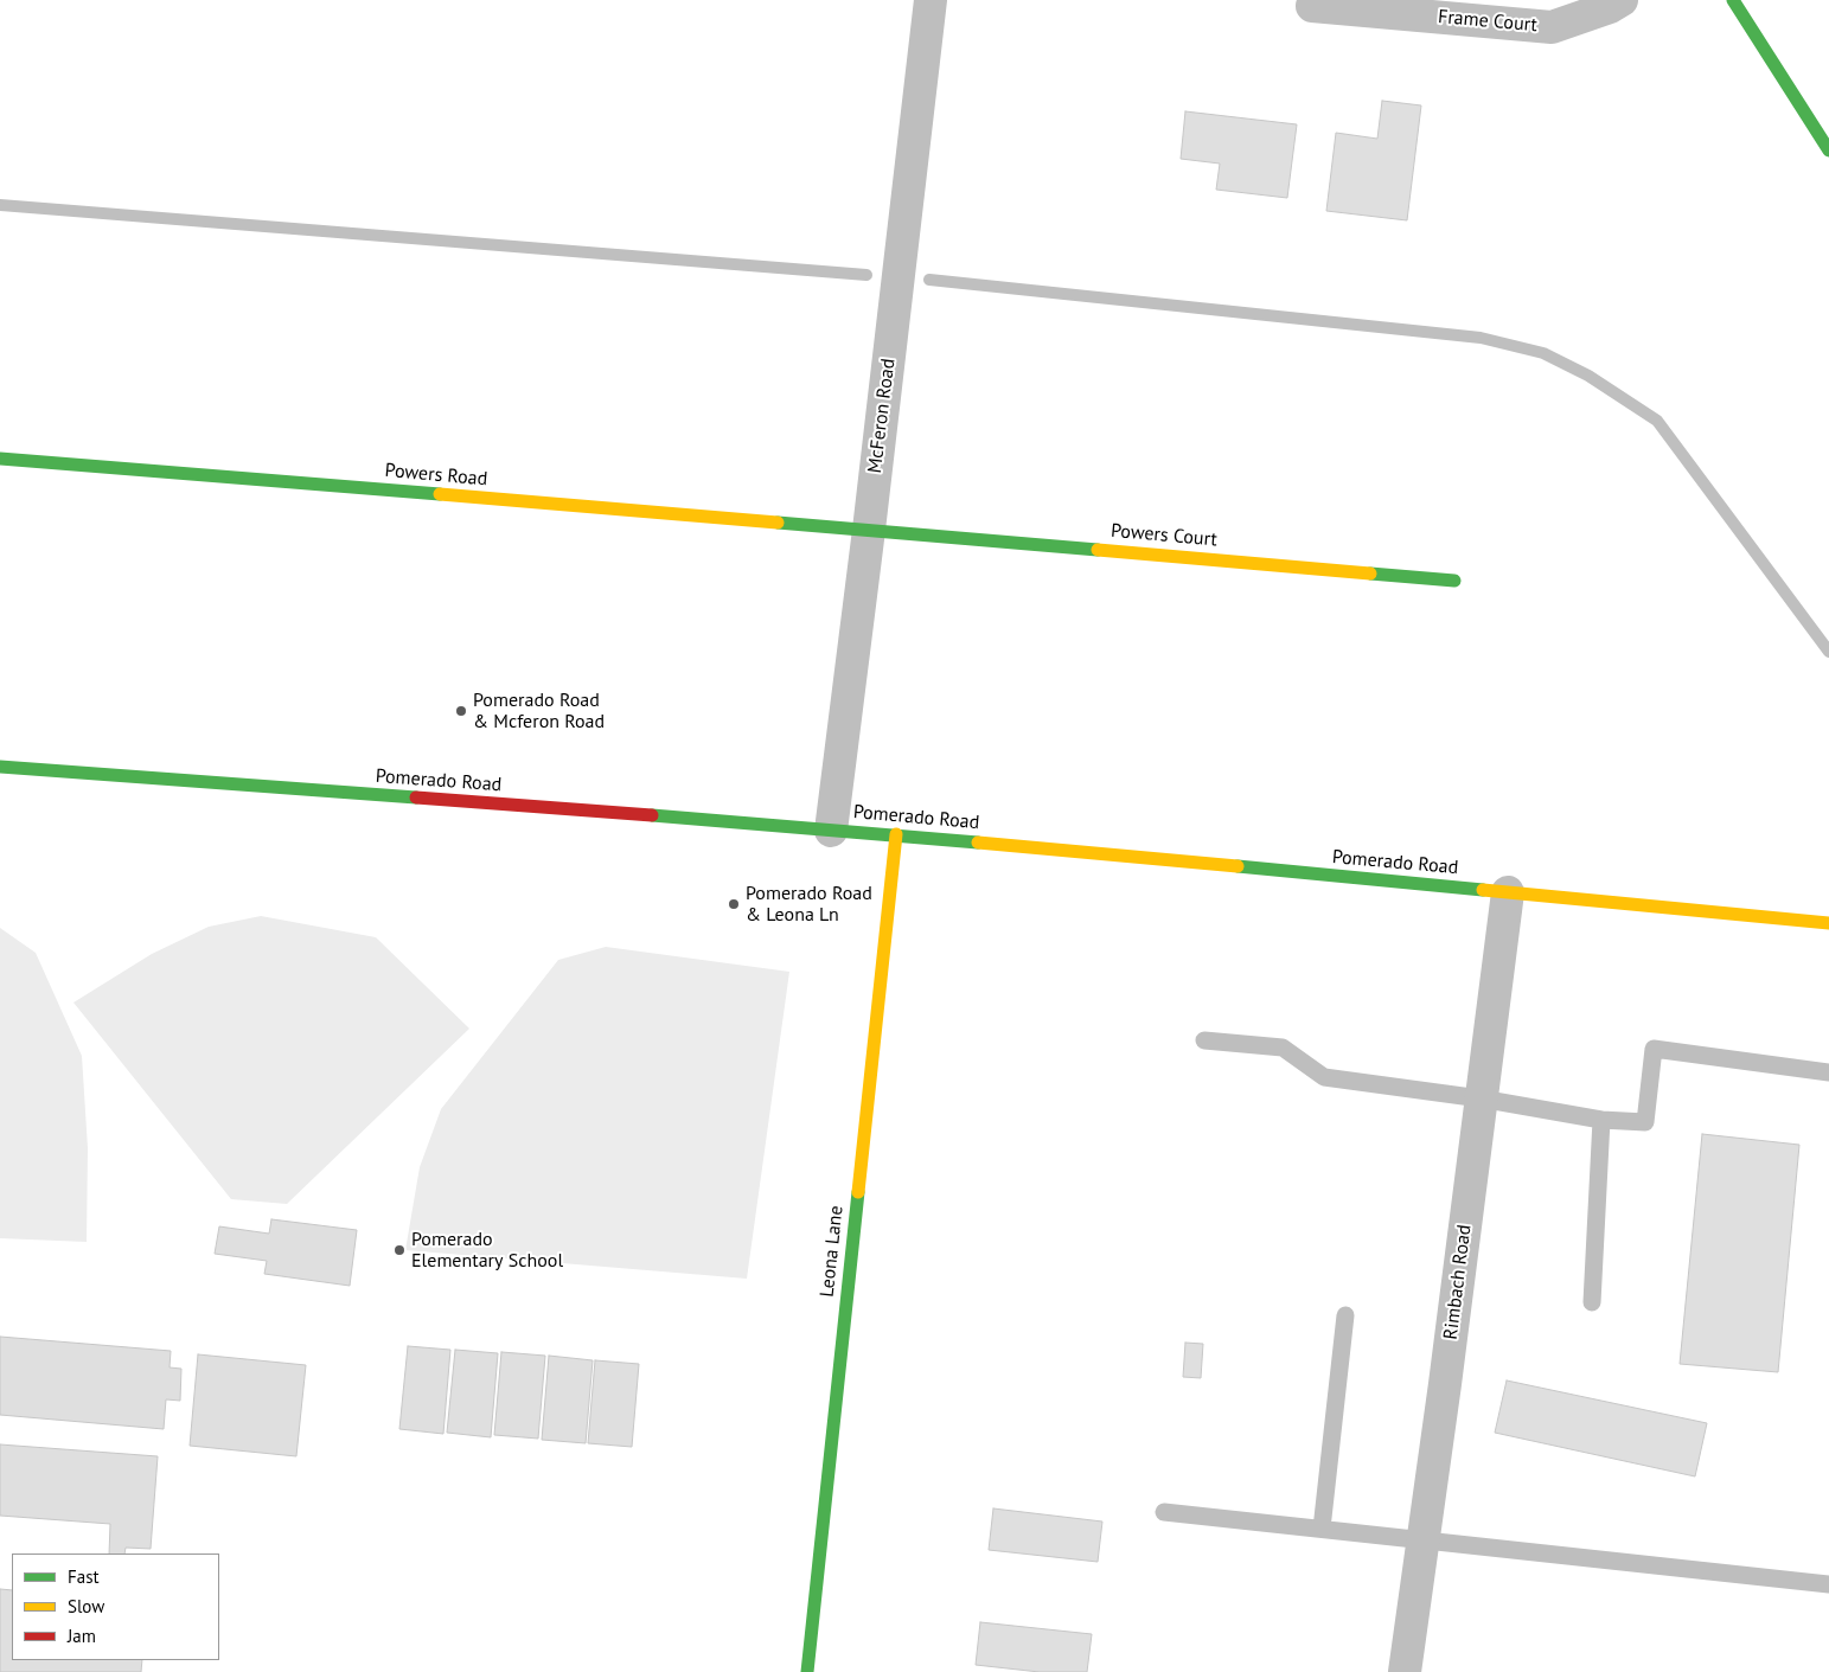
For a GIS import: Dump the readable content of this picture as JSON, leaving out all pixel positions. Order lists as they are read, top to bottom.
{
  "streets": {
    "street": [
      "Frame Court",
      "McFeron Road",
      "Powers Road",
      "Powers Court",
      "Pomerado Road",
      "Leona Lane",
      "Rimbach Road"
    ]
  },
  "crossings": [
    ["McFeron Road", "Powers Road"],
    ["McFeron Road", "Powers Court"],
    ["McFeron Road", "Pomerado Road"],
    ["Powers Road", "Powers Court"],
    ["Pomerado Road", "Leona Lane"],
    ["Pomerado Road", "Rimbach Road"]
  ],
  "places": ["Pomerado Road & Mcferon Road", "Pomerado Road & Leona Ln", "Pomerado Elementary School"],
  "legend": ["Fast", "Slow", "Jam"]
}
